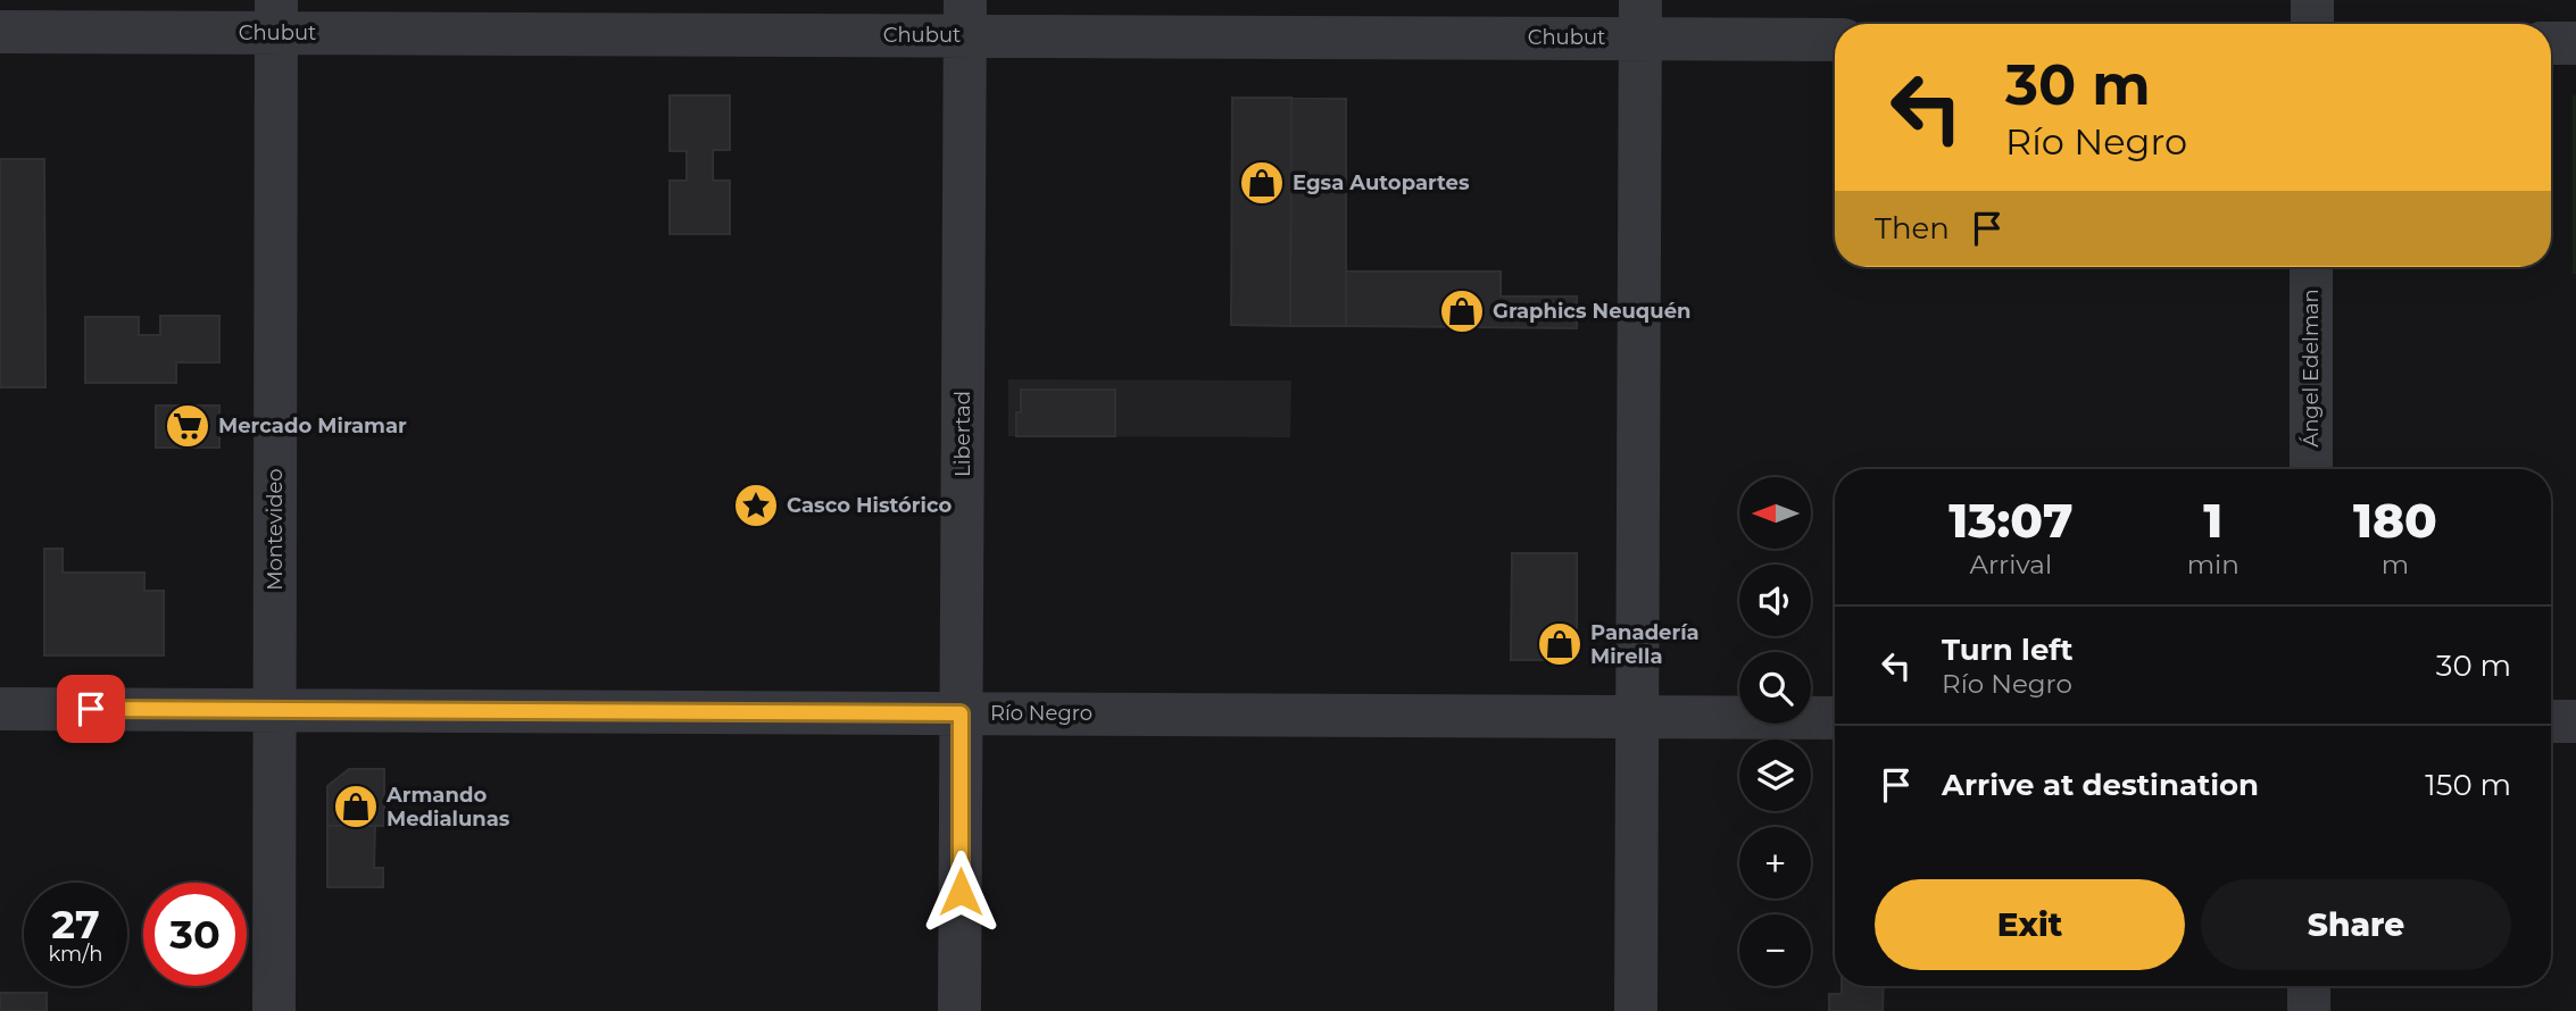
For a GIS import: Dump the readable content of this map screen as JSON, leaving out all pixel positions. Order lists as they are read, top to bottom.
{
  "streets": {
    "street": [
      "Chubut",
      "Ángel Edelman",
      "Libertad",
      "Montevideo",
      "Río Negro"
    ]
  },
  "crossings": [
    ["Chubut", "Libertad"],
    ["Chubut", "Montevideo"],
    ["Libertad", "Río Negro"],
    ["Montevideo", "Río Negro"]
  ],
  "places": {
    "shop": [
      "Egsa Autopartes",
      "Graphics Neuquén",
      "Panadería Mirella",
      "Armando Medialunas"
    ],
    "supermarket": ["Mercado Miramar"],
    "place": ["Casco Histórico"]
  },
  "north": "left",
  "page": {
    "turn": ["30 m", "Río Negro"],
    "then": "Then",
    "eta": [
      "13:07",
      "Arrival",
      "1",
      "min",
      "180",
      "m"
    ],
    "map_buttons": ["+", "−"],
    "list": [
      {
        "name": "Turn left",
        "note": "Río Negro",
        "value": "30 m"
      },
      {
        "name": "Arrive at destination",
        "value": "150 m"
      }
    ],
    "buttons": ["Exit", "Share"],
    "speed": "27 km/h",
    "limit": "30"
  }
}
